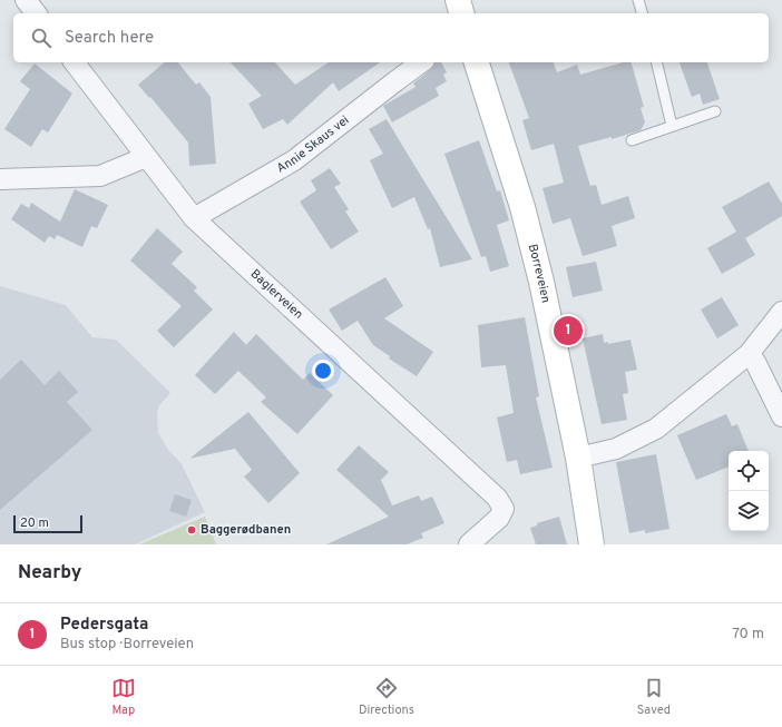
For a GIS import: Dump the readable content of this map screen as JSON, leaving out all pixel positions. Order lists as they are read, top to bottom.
{
  "streets": {
    "main road": ["Borreveien"],
    "street": ["Annie Skaus vei", "Baglerveien"]
  },
  "crossings": [
    ["Annie Skaus vei", "Baglerveien"]
  ],
  "places": ["Baggerødbanen"],
  "scale_bar": "20 m",
  "page": {
    "search": "Search here",
    "pins": "1",
    "scale": "20 m",
    "heading": "Nearby",
    "list": [
      {
        "mark": "1",
        "name": "Pedersgata",
        "note": "Bus stop · Borreveien",
        "value": "70 m"
      }
    ],
    "nav": ["Map", "Directions", "Saved"]
  }
}
